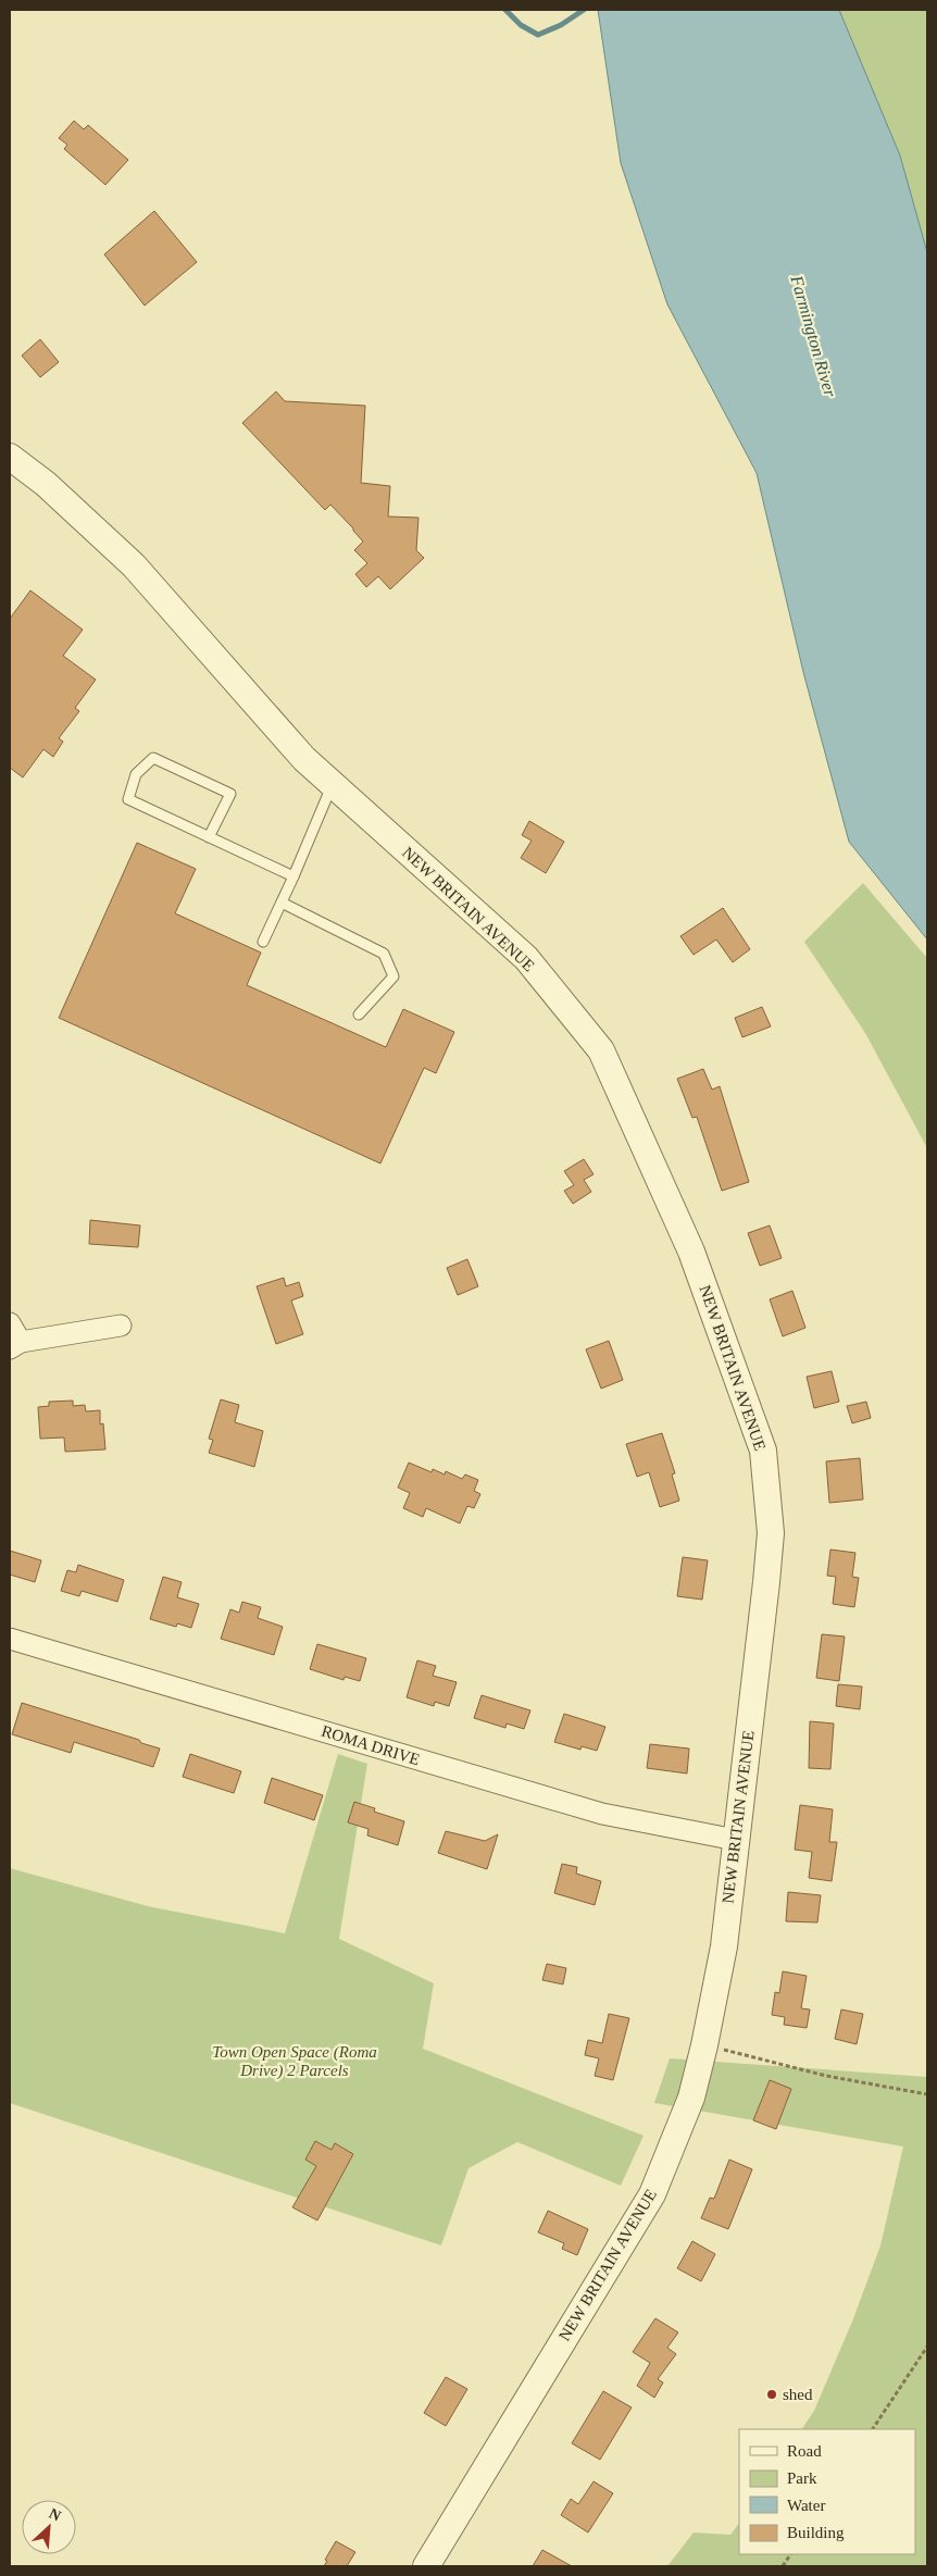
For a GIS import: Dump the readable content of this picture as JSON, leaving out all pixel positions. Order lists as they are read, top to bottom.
{
  "streets": {
    "street": ["NEW BRITAIN AVENUE", "ROMA DRIVE"]
  },
  "crossings": [
    ["NEW BRITAIN AVENUE", "ROMA DRIVE"]
  ],
  "water": ["Farmington River"],
  "parks": ["Town Open Space (Roma Drive) 2 Parcels"],
  "places": ["shed"],
  "legend": [
    "Road",
    "Park",
    "Water",
    "Building"
  ],
  "north": "top right"
}
